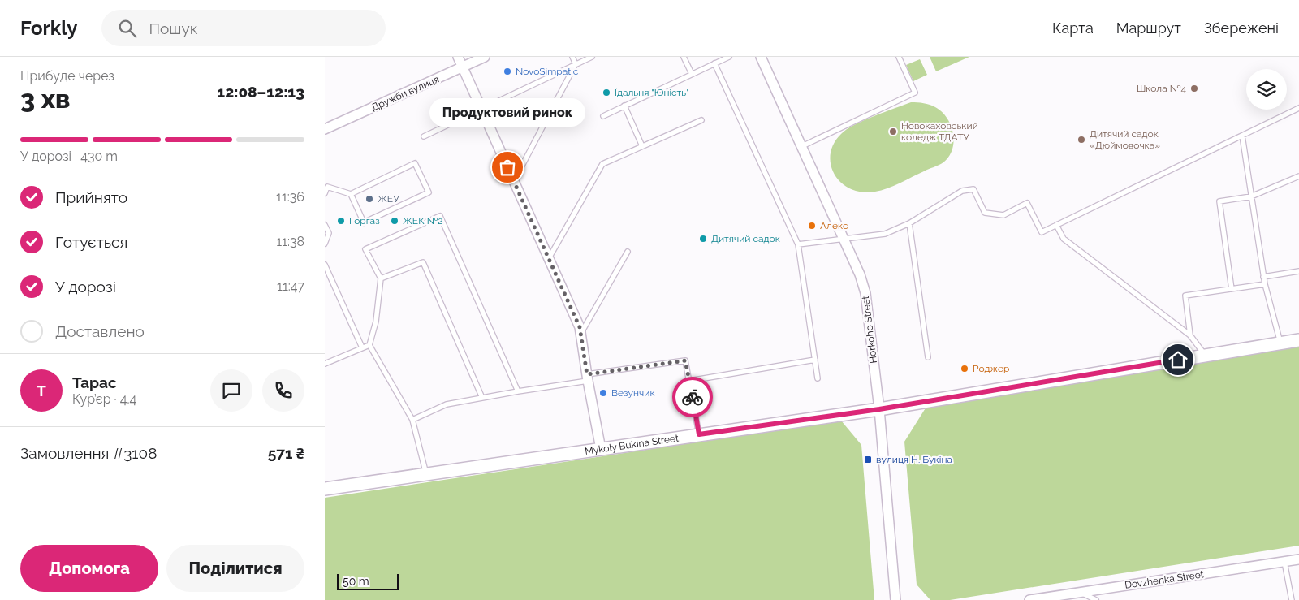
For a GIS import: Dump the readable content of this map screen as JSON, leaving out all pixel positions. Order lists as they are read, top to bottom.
{
  "streets": {
    "street": [
      "Дружби вулиця",
      "Horkoho Street",
      "Mykoly Bukina Street",
      "Dovzhenka Street"
    ]
  },
  "crossings": [
    ["Horkoho Street", "Mykoly Bukina Street"]
  ],
  "places": {
    "other": [
      "NovoSimpatic",
      "Школа №4",
      "Їдальня \"Юність\"",
      "Новокаховський коледж ТДАТУ",
      "Дитячий садок «Дюймовочка»",
      "Продуктовий ринок",
      "ЖЕУ",
      "Горгаз",
      "ЖЕК №2",
      "Алекс",
      "Дитячий садок",
      "Роджер",
      "Везунчик"
    ],
    "transit": ["вулиця Н. Букіна"]
  },
  "scale_bar": "50 m",
  "page": {
    "header": "Forkly",
    "search": "Пошук",
    "nav": ["Карта", "Маршрут", "Збережені"],
    "heading": ["3 хв", "Прибуде через", "12:08–12:13"],
    "panel": [
      "Тарас",
      "Кур’єр · 4.4",
      "Замовлення #3108",
      "571 ₴"
    ],
    "bubble": "Продуктовий ринок",
    "bar": "У дорозі · 430 m",
    "list": [
      ["Прийнято", "11:36"],
      ["Готується", "11:38"],
      ["У дорозі", "11:47"],
      "Доставлено"
    ],
    "round": "Т",
    "buttons": ["Допомога", "Поділитися"],
    "scale": "50 m"
  }
}
